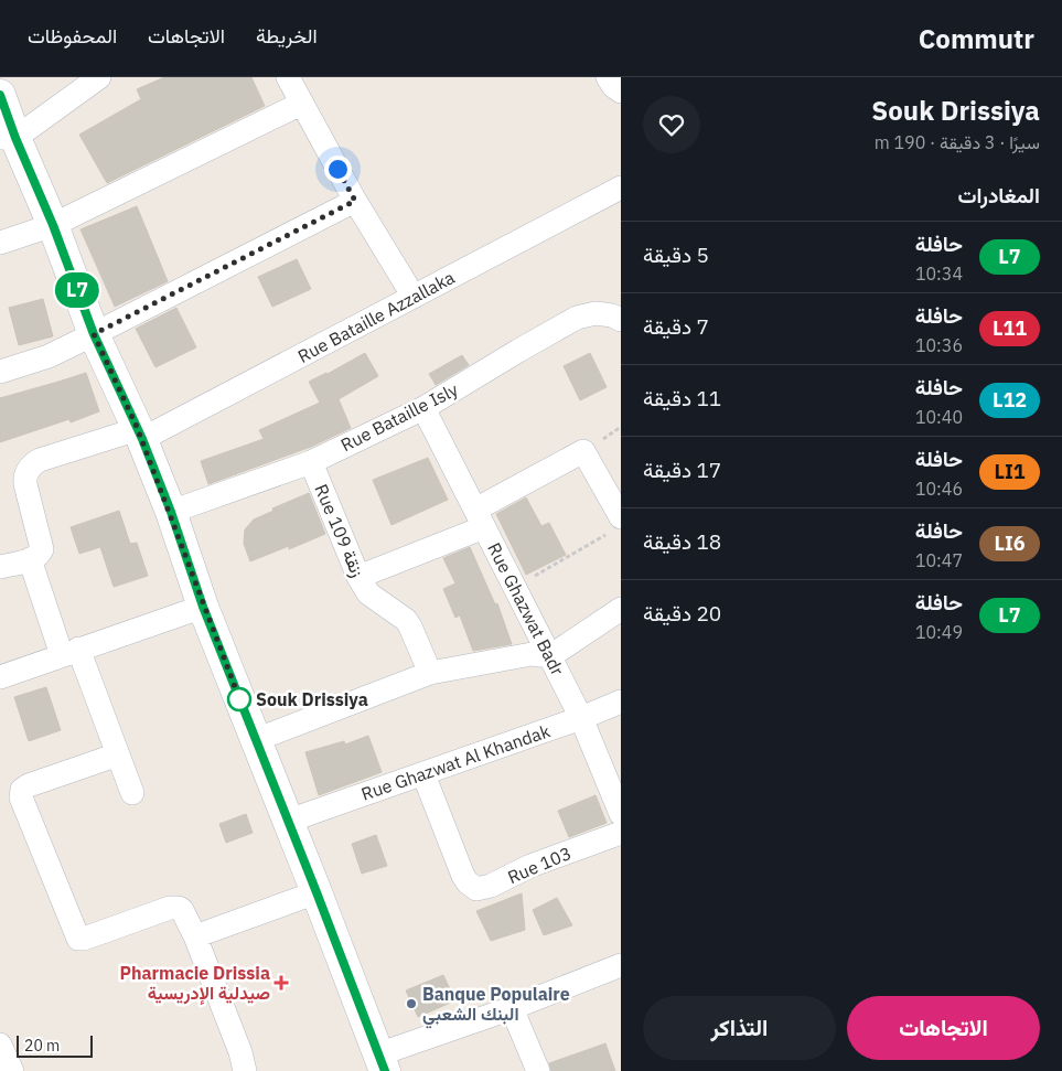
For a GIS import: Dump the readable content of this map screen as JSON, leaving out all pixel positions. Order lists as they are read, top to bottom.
{
  "streets": {
    "street": [
      "Rue Bataille Azzallaka",
      "Rue Bataille Isly",
      "Rue 109 زنقة",
      "Rue Ghazwat Badr",
      "Rue Ghazwat Al Khandak",
      "Rue 103"
    ]
  },
  "crossings": [
    ["Rue Bataille Isly", "Rue 109 زنقة"],
    ["Rue Bataille Isly", "Rue Ghazwat Badr"],
    ["Rue Ghazwat Badr", "Rue Ghazwat Al Khandak"],
    ["Rue Ghazwat Al Khandak", "Rue 103"]
  ],
  "places": {
    "other": ["Souk Drissiya", "Banque Populaire البنك الشعبي"],
    "health": ["Pharmacie Drissia صيدلية الإدريسية"]
  },
  "lines": ["bus line L7"],
  "scale_bar": "20 m",
  "page": {
    "header": "Commutr",
    "nav": ["الخريطة", "الاتجاهات", "المحفوظات"],
    "heading": [
      ["Souk Drissiya", "سيرًا · 3 دقيقة · 190 m"],
      "المغادرات"
    ],
    "on_map": "L7",
    "list": [
      {
        "mark": "L7",
        "name": "حافلة",
        "note": "10:34",
        "value": "5 دقيقة"
      },
      {
        "mark": "L11",
        "name": "حافلة",
        "note": "10:36",
        "value": "7 دقيقة"
      },
      {
        "mark": "L12",
        "name": "حافلة",
        "note": "10:40",
        "value": "11 دقيقة"
      },
      {
        "mark": "LI1",
        "name": "حافلة",
        "note": "10:46",
        "value": "17 دقيقة"
      },
      {
        "mark": "LI6",
        "name": "حافلة",
        "note": "10:47",
        "value": "18 دقيقة"
      },
      {
        "mark": "L7",
        "name": "حافلة",
        "note": "10:49",
        "value": "20 دقيقة"
      }
    ],
    "buttons": ["الاتجاهات", "التذاكر"],
    "scale": "20 m"
  }
}
